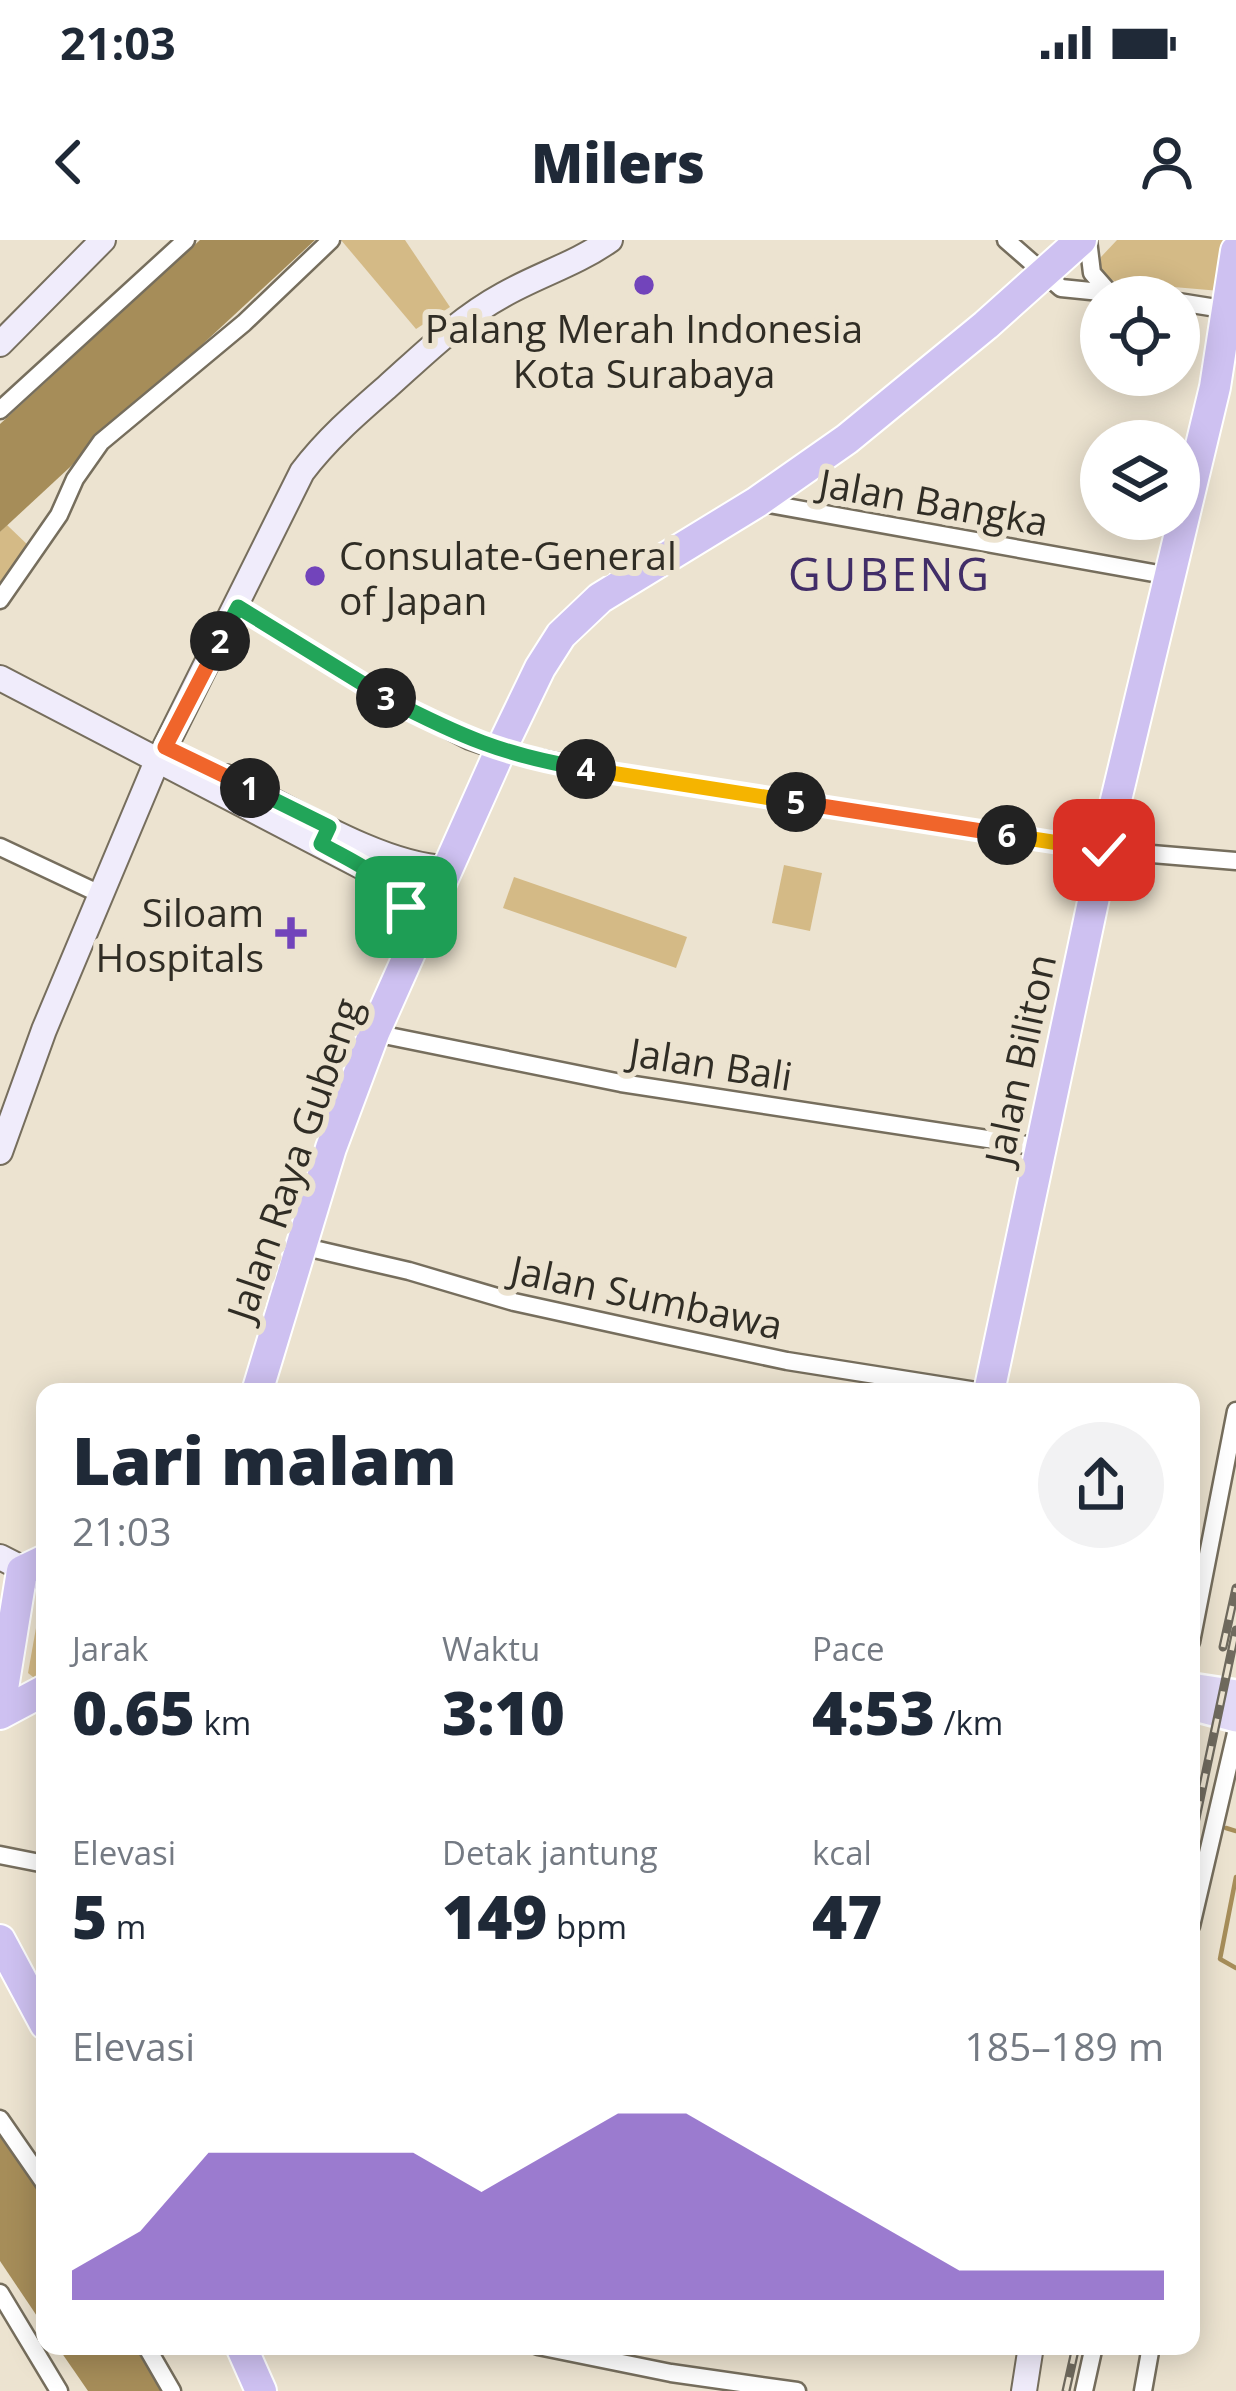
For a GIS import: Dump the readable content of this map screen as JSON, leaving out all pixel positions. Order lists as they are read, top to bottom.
{
  "streets": {
    "highway": ["Jalan Biliton", "Jalan Raya Gubeng"],
    "street": ["Jalan Bangka", "Jalan Bali", "Jalan Sumbawa"]
  },
  "crossings": [
    ["Jalan Bangka", "Jalan Biliton"],
    ["Jalan Bangka", "Jalan Raya Gubeng"],
    ["Jalan Biliton", "Jalan Bali"],
    ["Jalan Bali", "Jalan Raya Gubeng"],
    ["Jalan Raya Gubeng", "Jalan Sumbawa"]
  ],
  "districts": ["GUBENG"],
  "places": {
    "other": ["Palang Merah Indonesia Kota Surabaya", "Consulate-General of Japan"],
    "health": ["Siloam Hospitals"]
  },
  "page": {
    "status": "21:03",
    "header": "Milers",
    "pins": [
      "2",
      "3",
      "4",
      "1",
      "5",
      "6"
    ],
    "heading": ["Lari malam", "21:03"],
    "stats": [
      ["Jarak", "0.65 km"],
      ["Waktu", "3:10"],
      ["Pace", "4:53 /km"],
      ["Elevasi", "5 m"],
      ["Detak jantung", "149 bpm"],
      ["kcal", "47"]
    ],
    "chart": ["Elevasi", "185–189 m"]
  }
}
